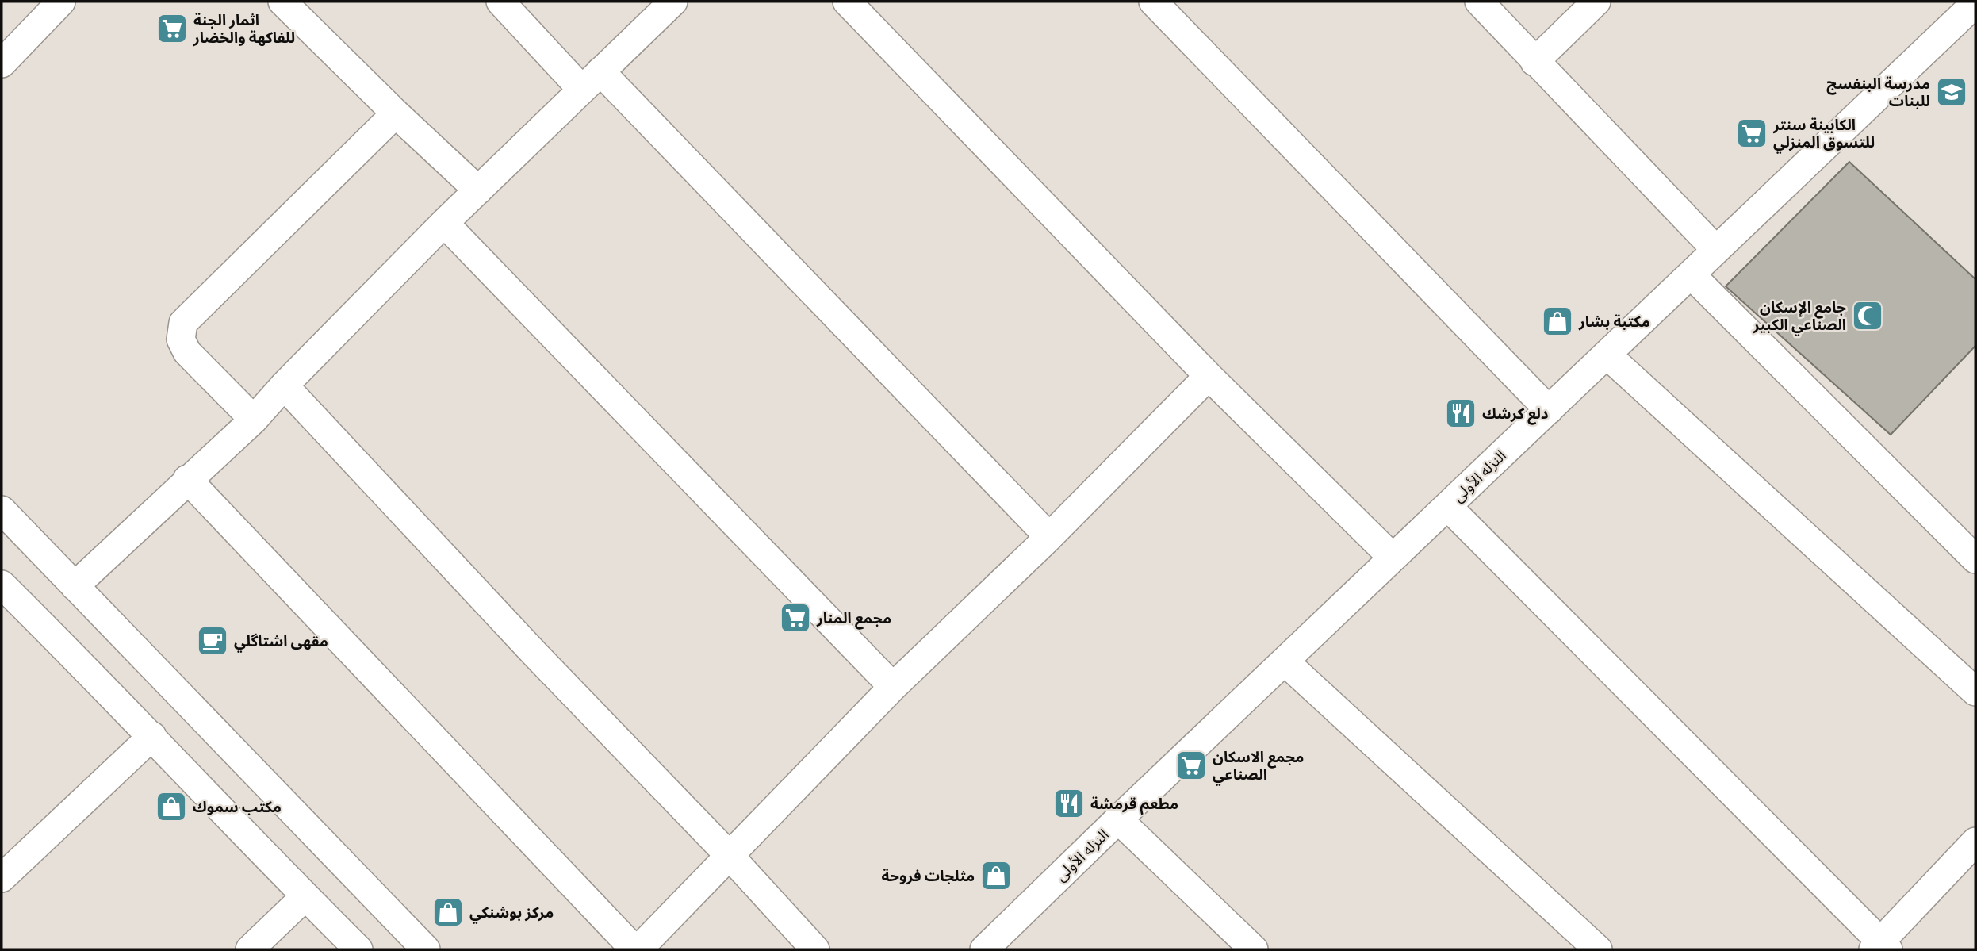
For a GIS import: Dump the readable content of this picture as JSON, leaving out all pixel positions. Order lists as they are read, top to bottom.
{
  "streets": {
    "street": ["النزله الأولى"]
  },
  "places": {
    "supermarket": [
      "اثمار الجنة للفاكهة والخضار",
      "الكابينة سنتر للتسوق المنزلي",
      "مجمع المنار",
      "مجمع الاسكان الصناعي"
    ],
    "school or university": ["مدرسة البنفسج للبنات"],
    "mosque": ["جامع الإسكان الصناعي الكبير"],
    "shop": [
      "مكتبة بشار",
      "مكتب سموك",
      "مثلجات فروحة",
      "مركز بوشنكي"
    ],
    "restaurant": ["دلع كرشك", "مطعم قرمشة"],
    "cafe": ["مقهى اشتاگلي"]
  }
}
